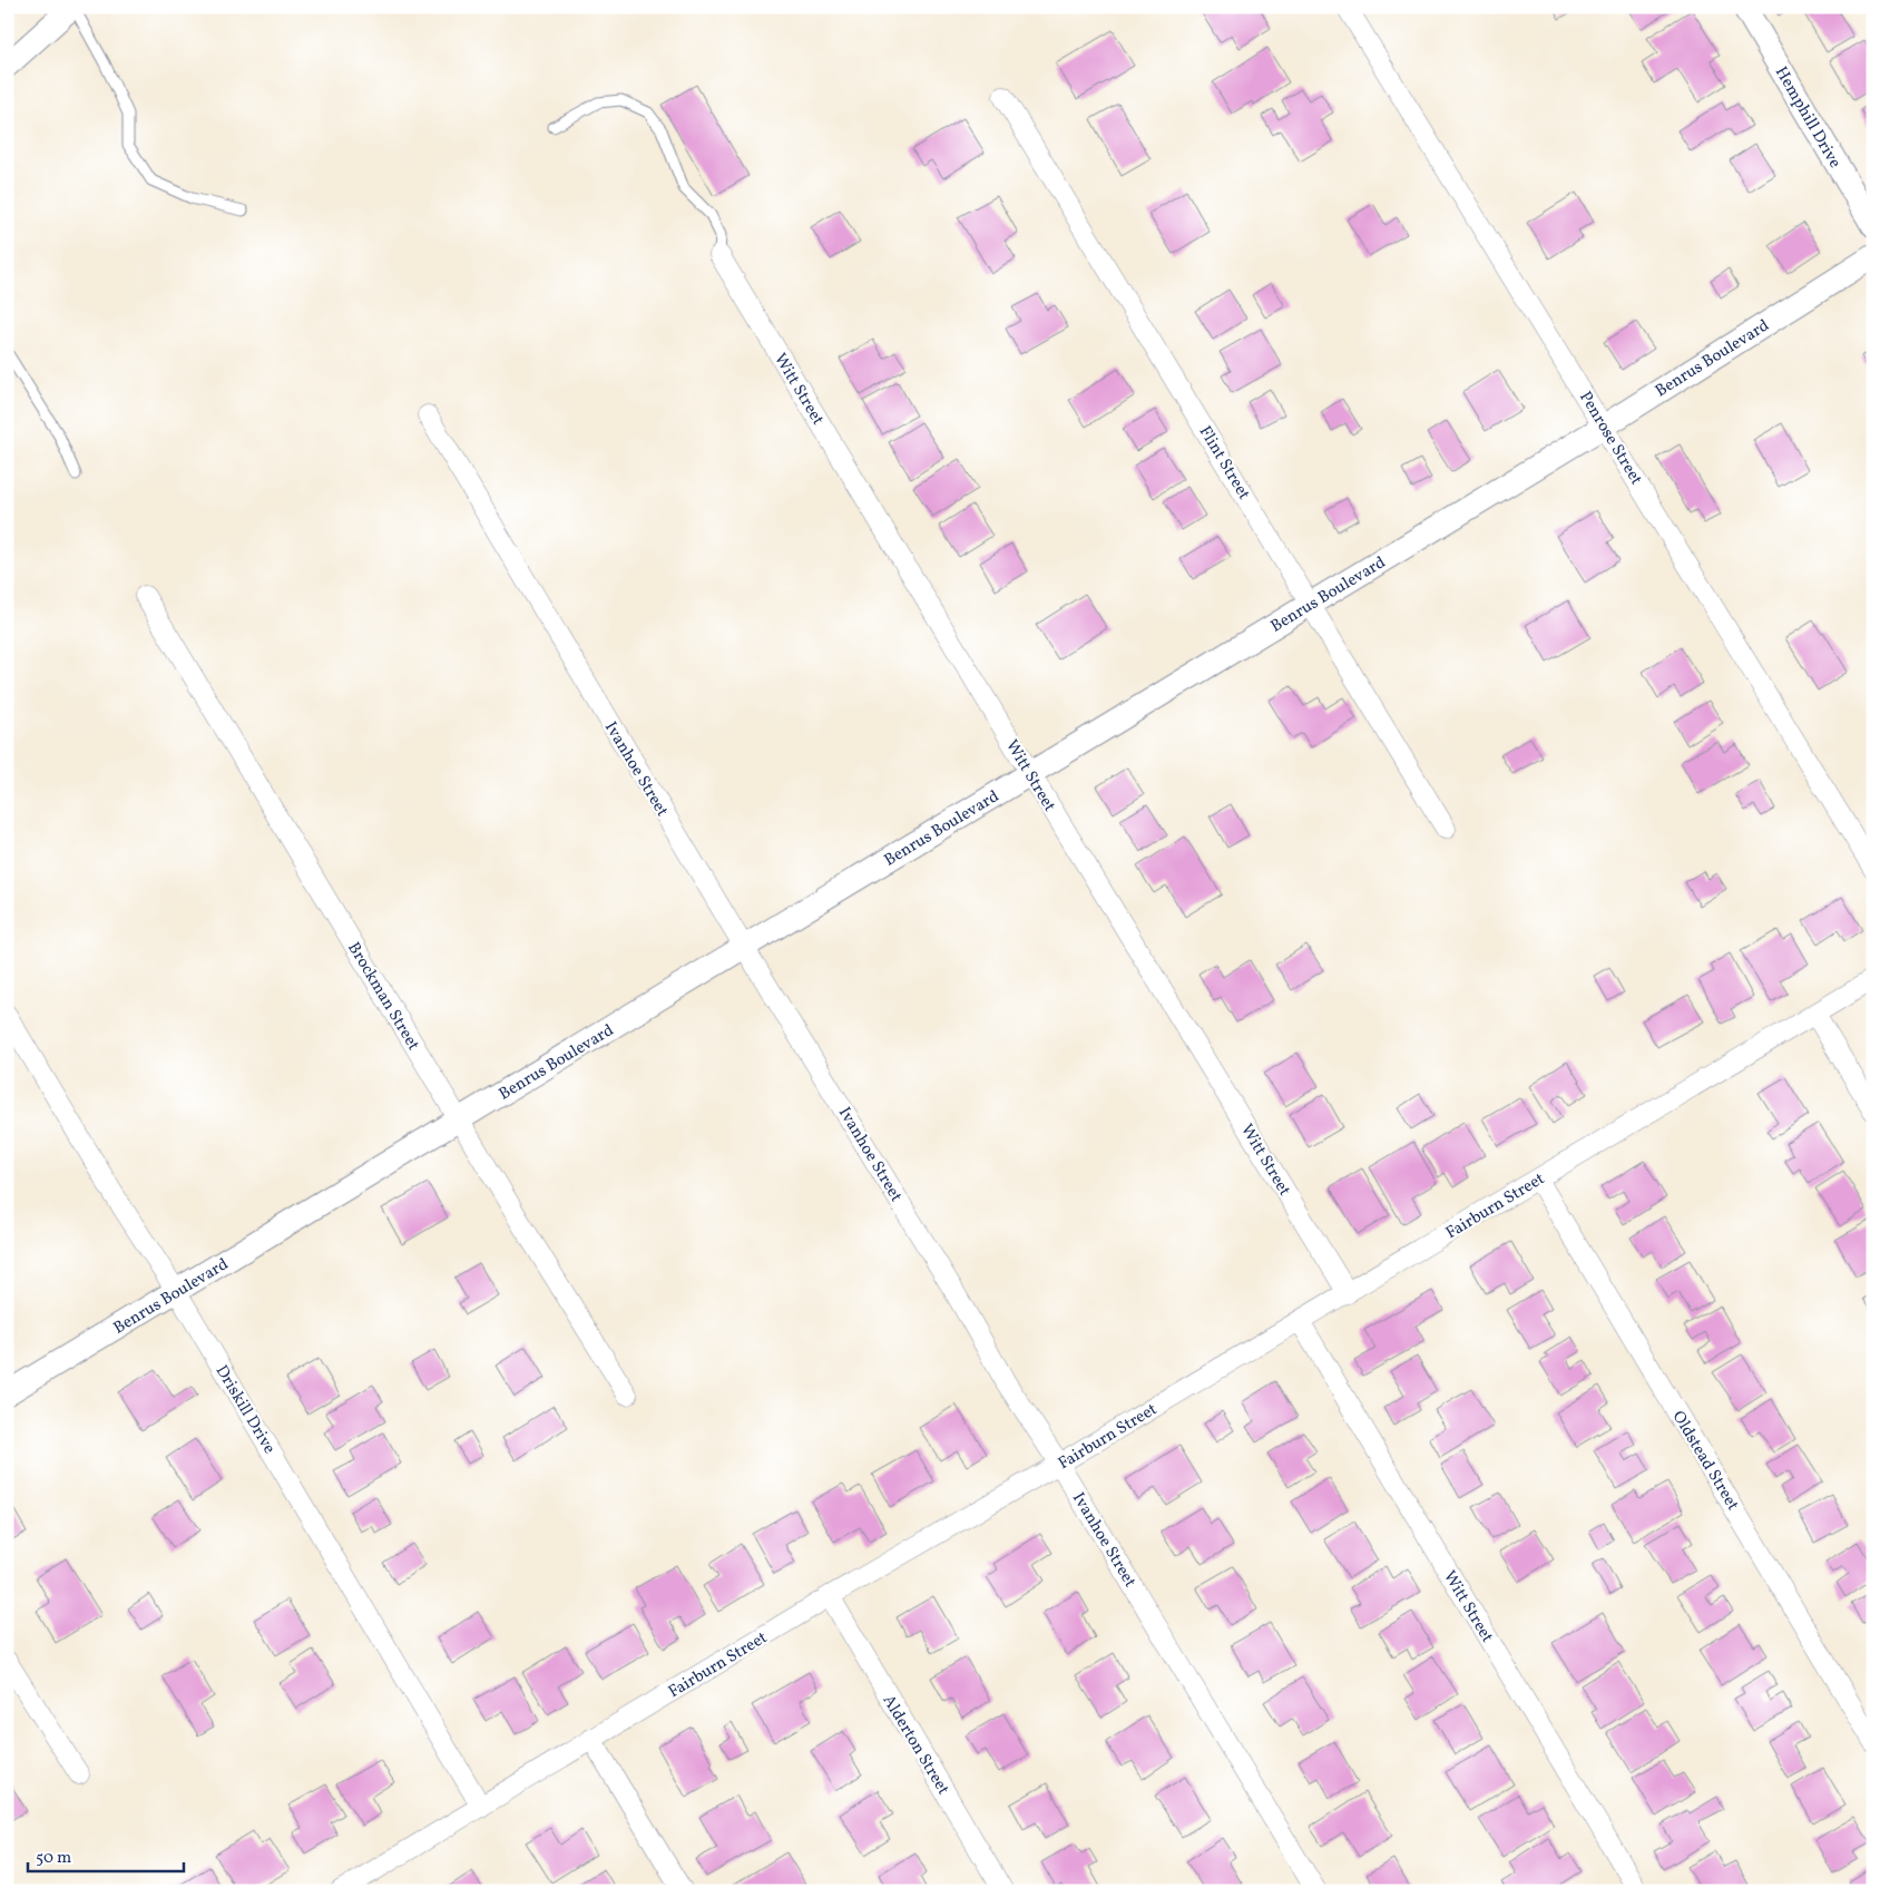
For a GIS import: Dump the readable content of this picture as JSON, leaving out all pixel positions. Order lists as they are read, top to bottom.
{
  "streets": {
    "street": [
      "Hemphill Drive",
      "Benrus Boulevard",
      "Witt Street",
      "Penrose Street",
      "Flint Street",
      "Ivanhoe Street",
      "Brockman Street",
      "Fairburn Street",
      "Driskill Drive",
      "Oldstead Street",
      "Alderton Street"
    ]
  },
  "crossings": [
    ["Benrus Boulevard", "Witt Street"],
    ["Benrus Boulevard", "Penrose Street"],
    ["Benrus Boulevard", "Flint Street"],
    ["Benrus Boulevard", "Ivanhoe Street"],
    ["Benrus Boulevard", "Brockman Street"],
    ["Benrus Boulevard", "Driskill Drive"],
    ["Witt Street", "Fairburn Street"],
    ["Ivanhoe Street", "Fairburn Street"],
    ["Fairburn Street", "Driskill Drive"],
    ["Fairburn Street", "Oldstead Street"],
    ["Fairburn Street", "Alderton Street"]
  ],
  "scale_bar": "50 m"
}
